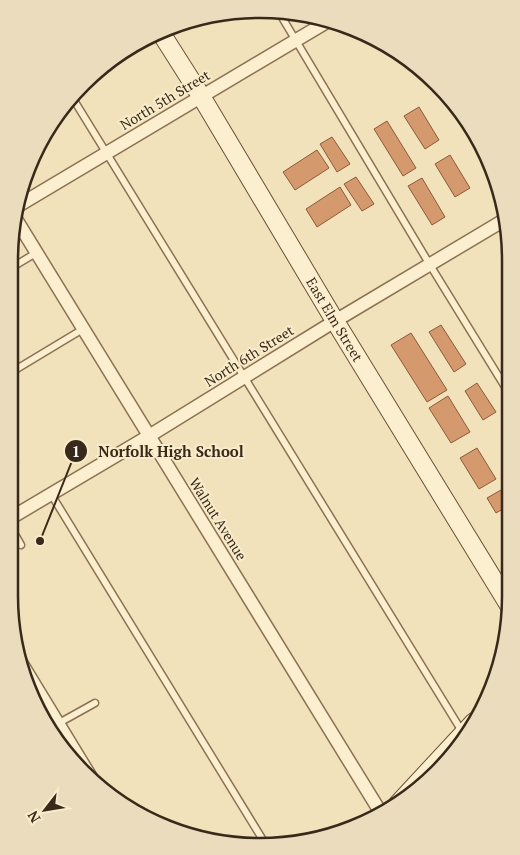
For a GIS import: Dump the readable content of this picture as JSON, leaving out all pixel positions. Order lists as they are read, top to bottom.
{
  "streets": {
    "street": [
      "North 5th Street",
      "East Elm Street",
      "North 6th Street",
      "Walnut Avenue"
    ]
  },
  "crossings": [
    ["North 5th Street", "East Elm Street"],
    ["East Elm Street", "North 6th Street"],
    ["North 6th Street", "Walnut Avenue"]
  ],
  "places": ["Norfolk High School"],
  "north": "bottom left"
}
